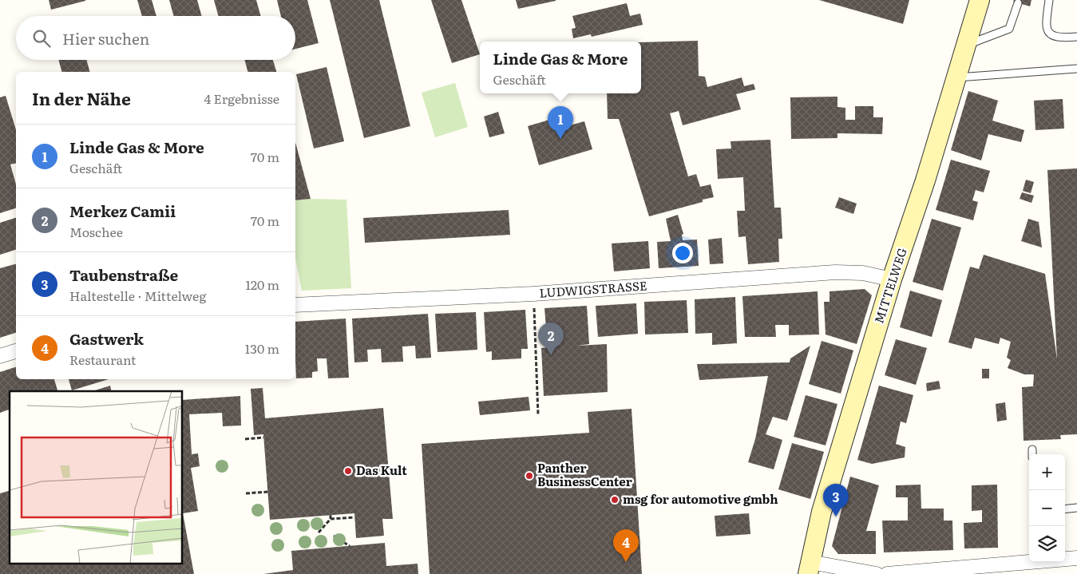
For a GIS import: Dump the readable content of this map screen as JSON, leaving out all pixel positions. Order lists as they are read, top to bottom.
{
  "streets": {
    "street": ["MITTELWEG", "LUDWIGSTRASSE"]
  },
  "crossings": [
    ["MITTELWEG", "LUDWIGSTRASSE"]
  ],
  "places": ["Das Kult", "Panther BusinessCenter", "msg for automotive gmbh"],
  "page": {
    "search": "Hier suchen",
    "popup": ["Linde Gas & More", "Geschäft"],
    "heading": ["In der Nähe", "4 Ergebnisse"],
    "pins": [
      "1",
      "2",
      "3",
      "4"
    ],
    "list": [
      {
        "mark": "1",
        "name": "Linde Gas & More",
        "note": "Geschäft",
        "value": "70 m"
      },
      {
        "mark": "2",
        "name": "Merkez Camii",
        "note": "Moschee",
        "value": "70 m"
      },
      {
        "mark": "3",
        "name": "Taubenstraße",
        "note": "Haltestelle · Mittelweg",
        "value": "120 m"
      },
      {
        "mark": "4",
        "name": "Gastwerk",
        "note": "Restaurant",
        "value": "130 m"
      }
    ],
    "map_buttons": ["+", "−"]
  }
}
